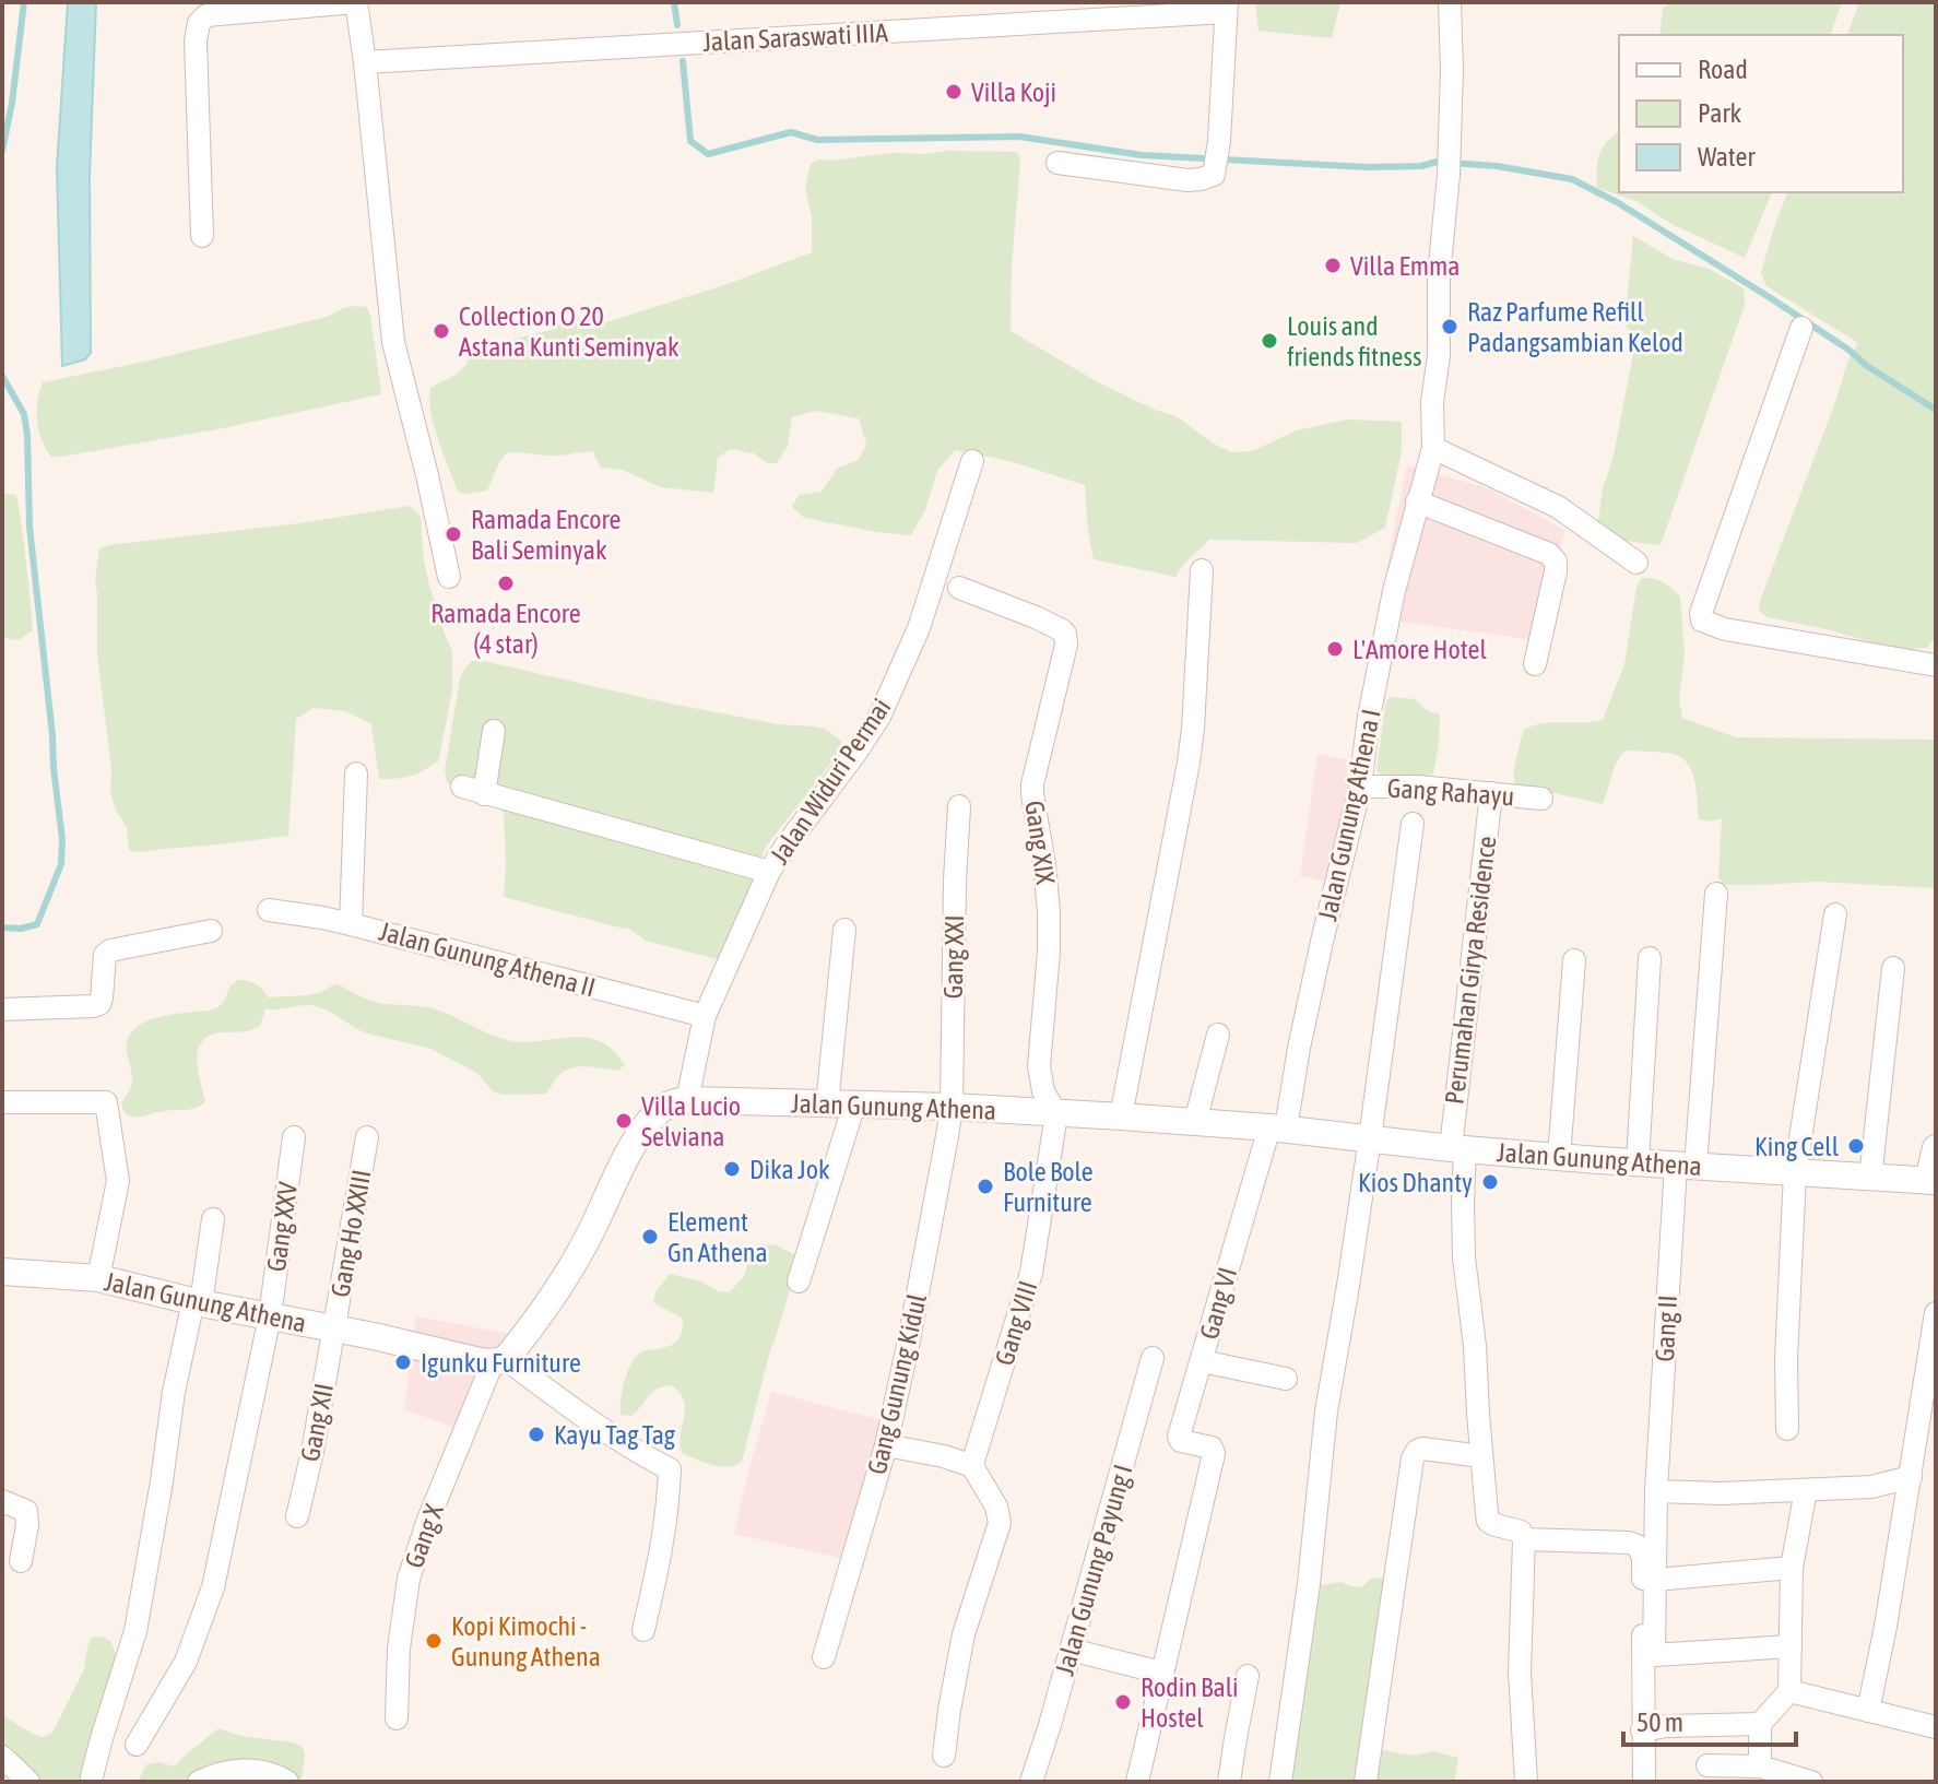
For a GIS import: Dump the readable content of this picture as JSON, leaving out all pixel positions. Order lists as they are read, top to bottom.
{
  "streets": {
    "street": [
      "Jalan Saraswati IIIA",
      "Jalan Widuri Permai",
      "Gang Rahayu",
      "Jalan Gunung Athena I",
      "Gang XIX",
      "Gang XXI",
      "Jalan Gunung Athena II",
      "Perumahan Girya Residence",
      "Jalan Gunung Athena",
      "Gang XXV",
      "Gang Ho XXIII",
      "Gang VI",
      "Gang VIII",
      "Gang II",
      "Gang Gunung Kidul",
      "Gang XII",
      "Gang X",
      "Jalan Gunung Payung I"
    ]
  },
  "crossings": [
    ["Jalan Widuri Permai", "Jalan Gunung Athena II"],
    ["Jalan Widuri Permai", "Jalan Gunung Athena"],
    ["Gang Rahayu", "Jalan Gunung Athena I"],
    ["Gang Rahayu", "Perumahan Girya Residence"],
    ["Jalan Gunung Athena I", "Jalan Gunung Athena"],
    ["Jalan Gunung Athena I", "Gang VI"],
    ["Gang XIX", "Jalan Gunung Athena"],
    ["Gang XIX", "Gang VIII"],
    ["Gang XXI", "Jalan Gunung Athena"],
    ["Gang XXI", "Gang Gunung Kidul"],
    ["Perumahan Girya Residence", "Jalan Gunung Athena"],
    ["Jalan Gunung Athena", "Gang XXV"],
    ["Jalan Gunung Athena", "Gang Ho XXIII"],
    ["Jalan Gunung Athena", "Gang VI"],
    ["Jalan Gunung Athena", "Gang VIII"],
    ["Jalan Gunung Athena", "Gang II"],
    ["Jalan Gunung Athena", "Gang Gunung Kidul"],
    ["Jalan Gunung Athena", "Gang XII"],
    ["Jalan Gunung Athena", "Gang X"],
    ["Gang Ho XXIII", "Gang XII"]
  ],
  "places": [
    "Villa Koji",
    "Villa Emma",
    "Raz Parfume Refill Padangsambian Kelod",
    "Collection O 20 Astana Kunti Seminyak",
    "Louis and friends fitness",
    "Ramada Encore Bali Seminyak",
    "Ramada Encore (4 star)",
    "L'Amore Hotel",
    "Villa Lucio Selviana",
    "King Cell",
    "Dika Jok",
    "Kios Dhanty",
    "Bole Bole Furniture",
    "Element Gn Athena",
    "Igunku Furniture",
    "Kayu Tag Tag",
    "Kopi Kimochi - Gunung Athena",
    "Rodin Bali Hostel"
  ],
  "legend": ["Road", "Park", "Water"],
  "scale_bar": "50 m"
}
